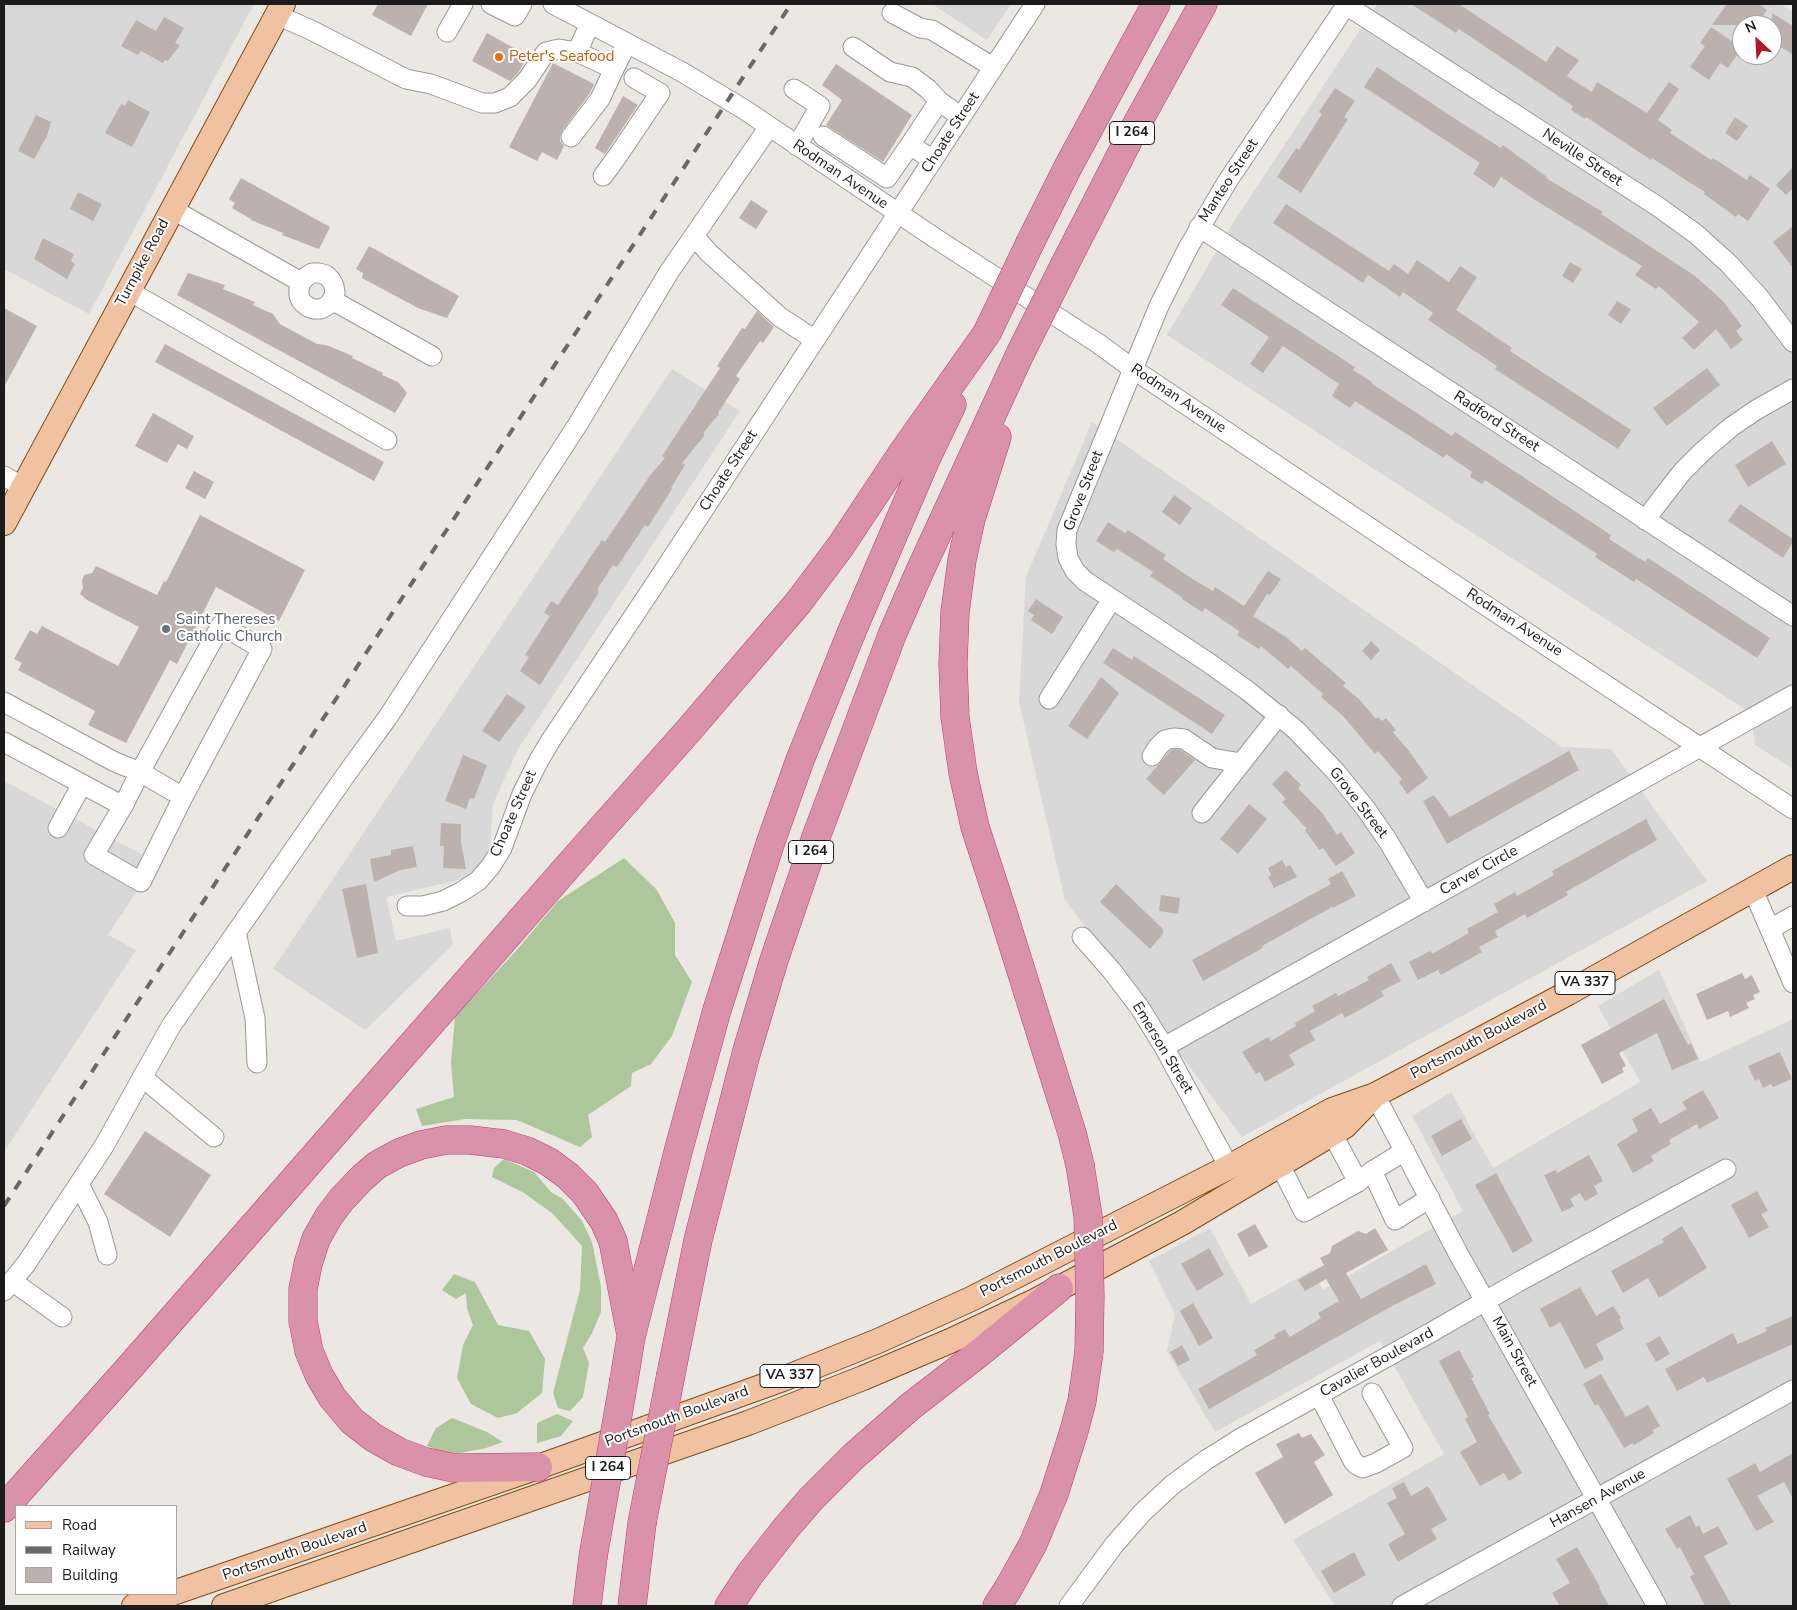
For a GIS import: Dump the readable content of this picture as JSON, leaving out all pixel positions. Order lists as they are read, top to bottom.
{
  "streets": {
    "highway": ["I 264"],
    "main road": ["Turnpike Road", "VA 337", "Portsmouth Boulevard"],
    "street": [
      "Choate Street",
      "Neville Street",
      "Rodman Avenue",
      "Manteo Street",
      "Radford Street",
      "Grove Street",
      "Carver Circle",
      "Emerson Street",
      "Main Street",
      "Cavalier Boulevard",
      "Hansen Avenue"
    ]
  },
  "crossings": [
    ["Choate Street", "Rodman Avenue"],
    ["Neville Street", "Manteo Street"],
    ["Rodman Avenue", "Manteo Street"],
    ["Rodman Avenue", "Grove Street"],
    ["Rodman Avenue", "Carver Circle"],
    ["Manteo Street", "Radford Street"],
    ["Manteo Street", "Grove Street"],
    ["Grove Street", "Carver Circle"],
    ["Carver Circle", "Emerson Street"],
    ["Portsmouth Boulevard", "Emerson Street"],
    ["Portsmouth Boulevard", "Main Street"],
    ["Main Street", "Cavalier Boulevard"],
    ["Main Street", "Hansen Avenue"]
  ],
  "places": ["Peter's Seafood", "Saint Thereses Catholic Church"],
  "legend": ["Road", "Railway", "Building"],
  "north": "top left"
}
